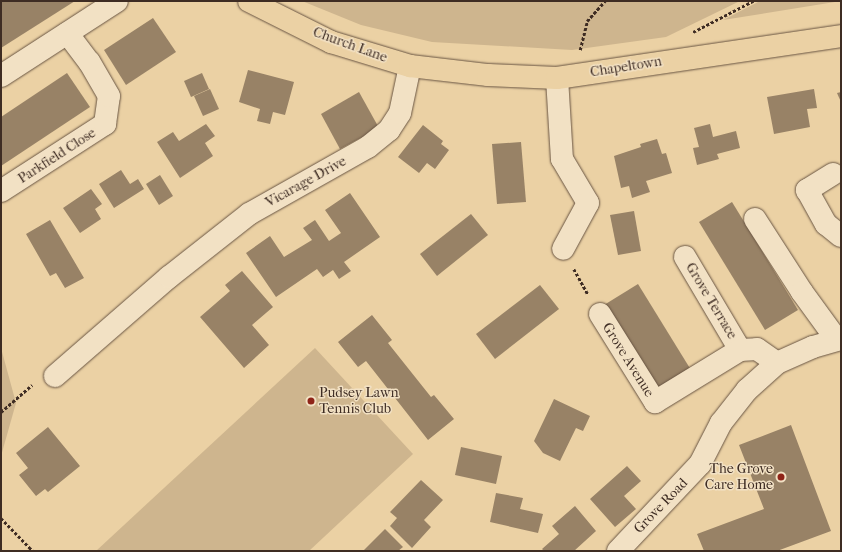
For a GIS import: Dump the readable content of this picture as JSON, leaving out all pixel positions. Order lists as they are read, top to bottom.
{
  "streets": {
    "main road": ["Church Lane", "Chapeltown"],
    "street": [
      "Parkfield Close",
      "Vicarage Drive",
      "Grove Terrace",
      "Grove Avenue",
      "Grove Road"
    ]
  },
  "crossings": [
    ["Church Lane", "Chapeltown"],
    ["Church Lane", "Vicarage Drive"],
    ["Chapeltown", "Vicarage Drive"],
    ["Grove Terrace", "Grove Avenue"],
    ["Grove Terrace", "Grove Road"]
  ],
  "places": ["Pudsey Lawn Tennis Club", "The Grove Care Home"]
}
